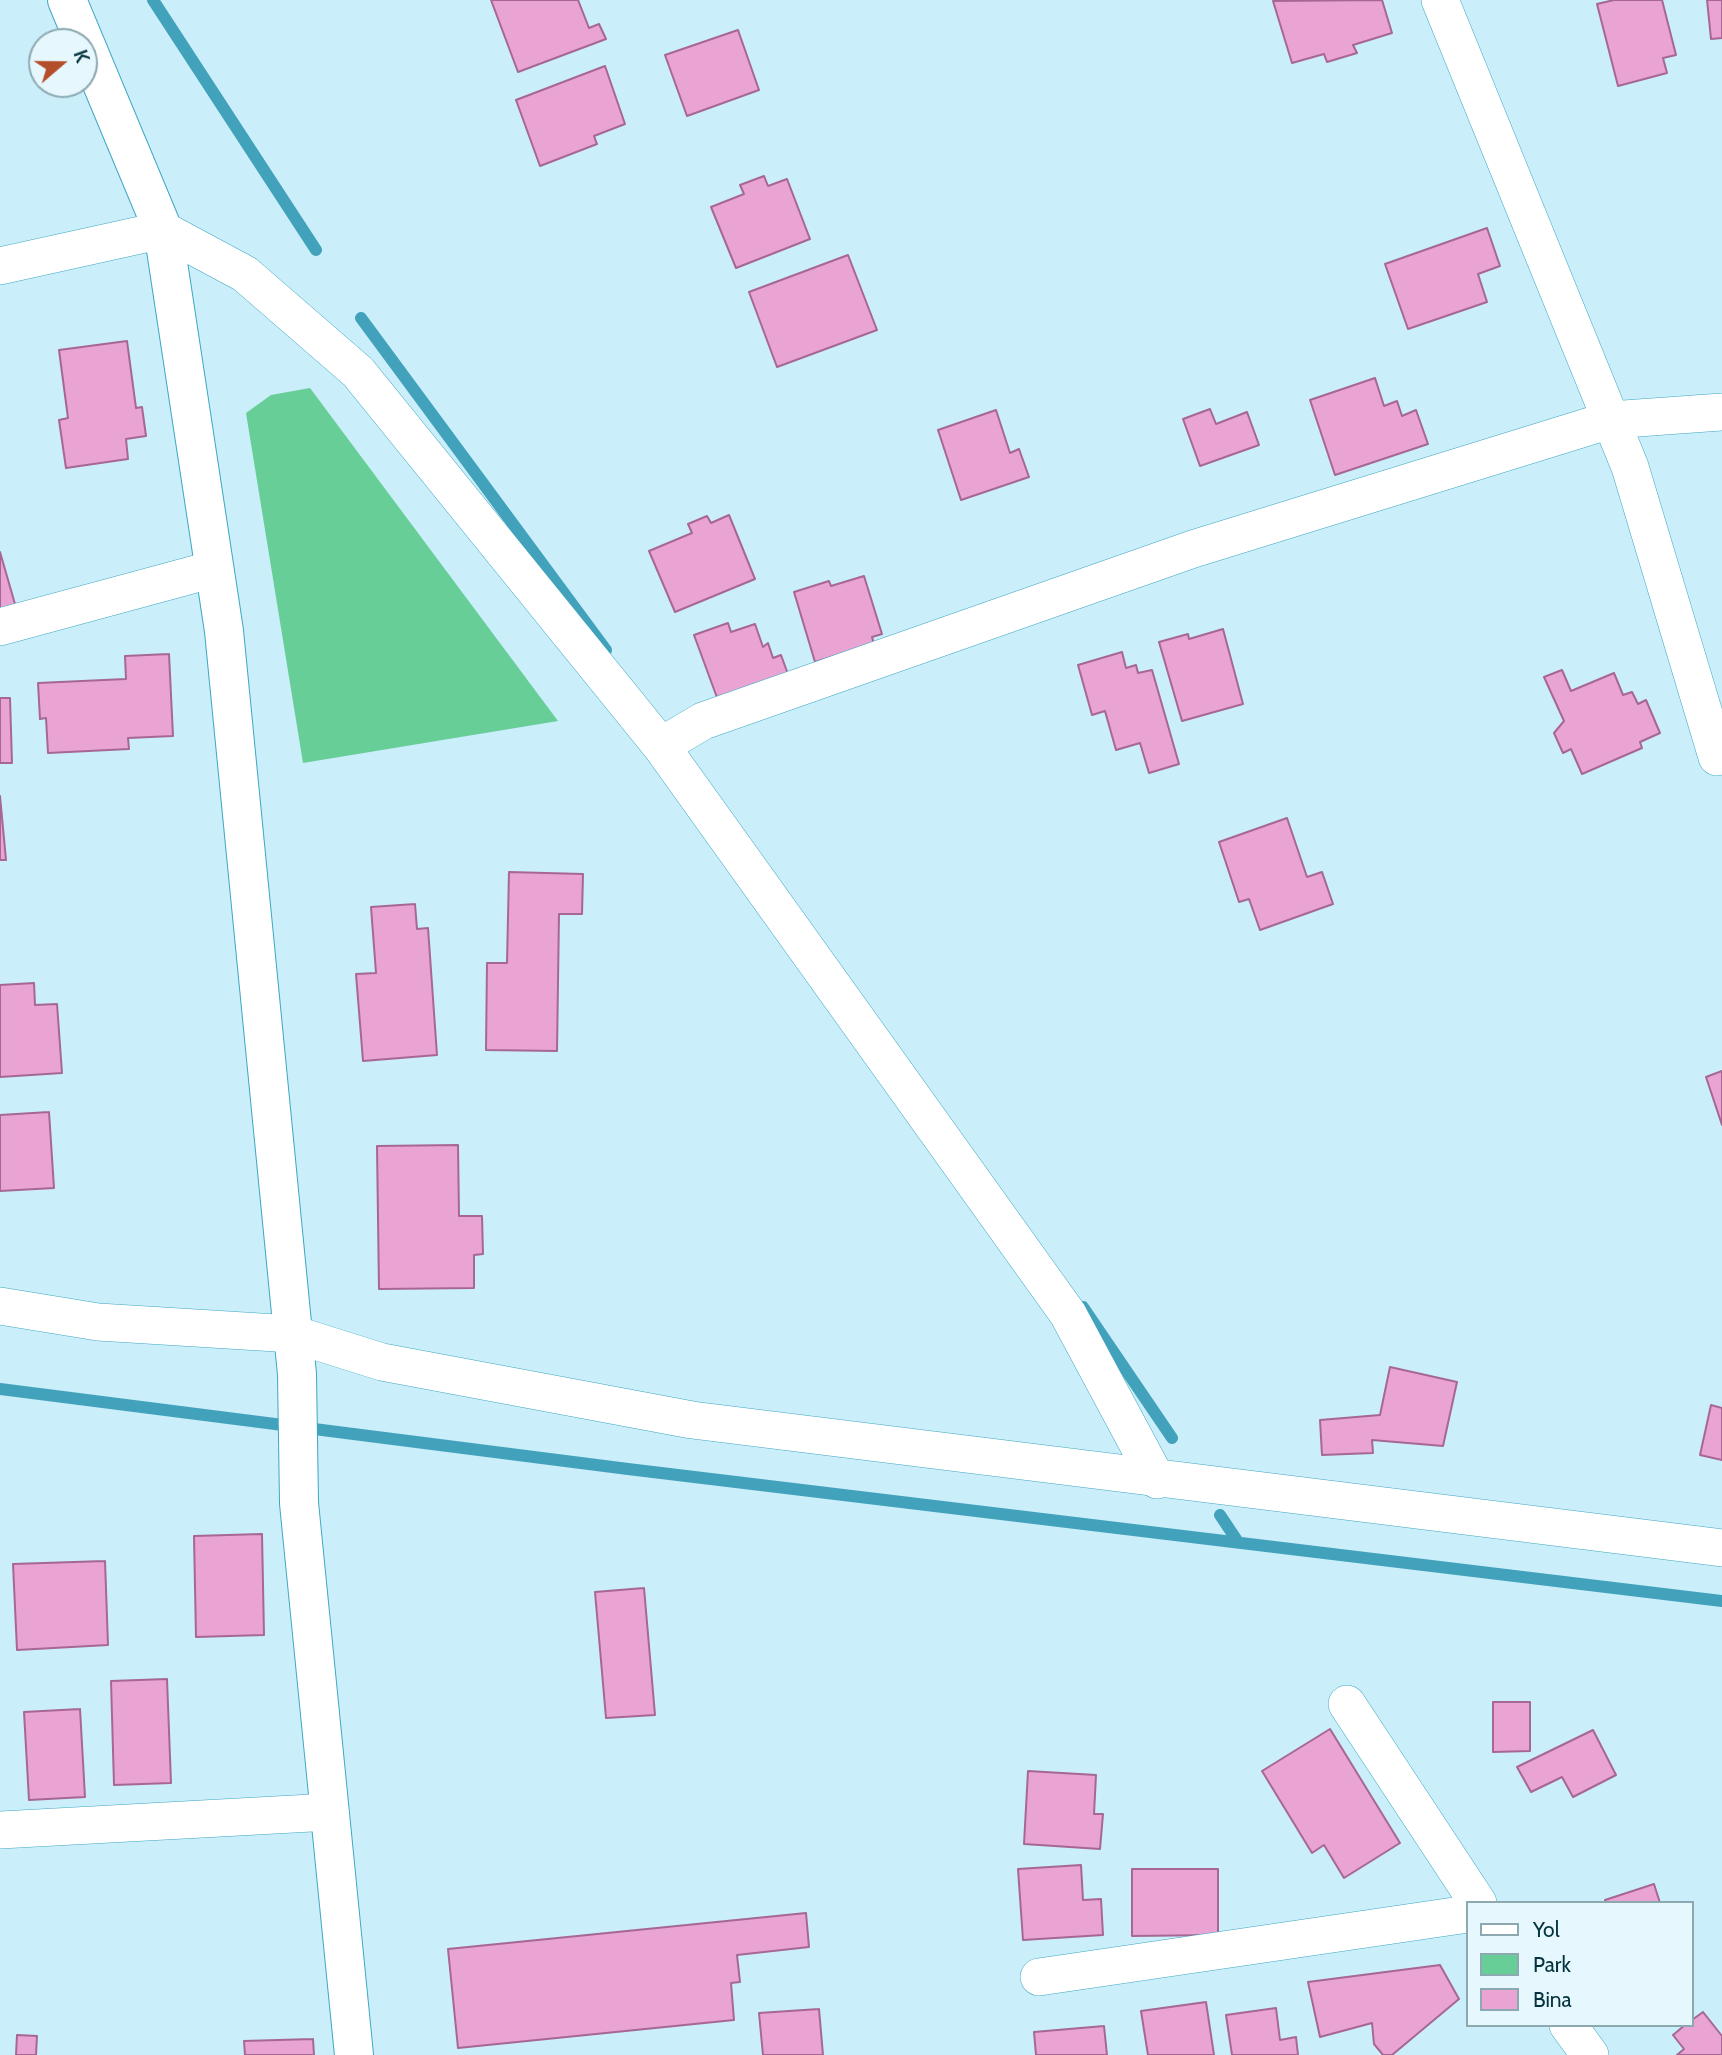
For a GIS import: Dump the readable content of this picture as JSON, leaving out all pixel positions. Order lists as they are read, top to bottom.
{
  "legend": ["Yol", "Park", "Bina"],
  "north": "right"
}
